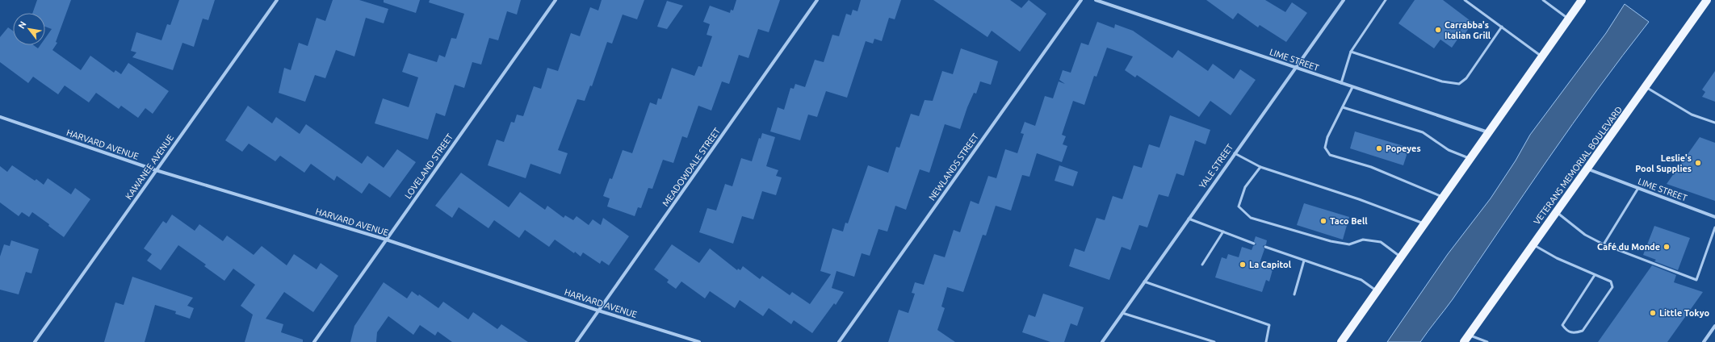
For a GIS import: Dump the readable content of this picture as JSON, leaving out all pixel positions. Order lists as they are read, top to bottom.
{
  "streets": {
    "main road": ["VETERANS MEMORIAL BOULEVARD"],
    "street": [
      "LIME STREET",
      "HARVARD AVENUE",
      "LOVELAND STREET",
      "YALE STREET",
      "KAWANEE AVENUE",
      "MEADOWDALE STREET",
      "NEWLANDS STREET"
    ]
  },
  "crossings": [
    ["LIME STREET", "VETERANS MEMORIAL BOULEVARD"],
    ["LIME STREET", "YALE STREET"],
    ["HARVARD AVENUE", "LOVELAND STREET"],
    ["HARVARD AVENUE", "KAWANEE AVENUE"],
    ["HARVARD AVENUE", "MEADOWDALE STREET"]
  ],
  "places": [
    "Carrabba's Italian Grill",
    "Popeyes",
    "Leslie's Pool Supplies",
    "Taco Bell",
    "Café du Monde",
    "La Capitol",
    "Little Tokyo"
  ],
  "north": "top left"
}
